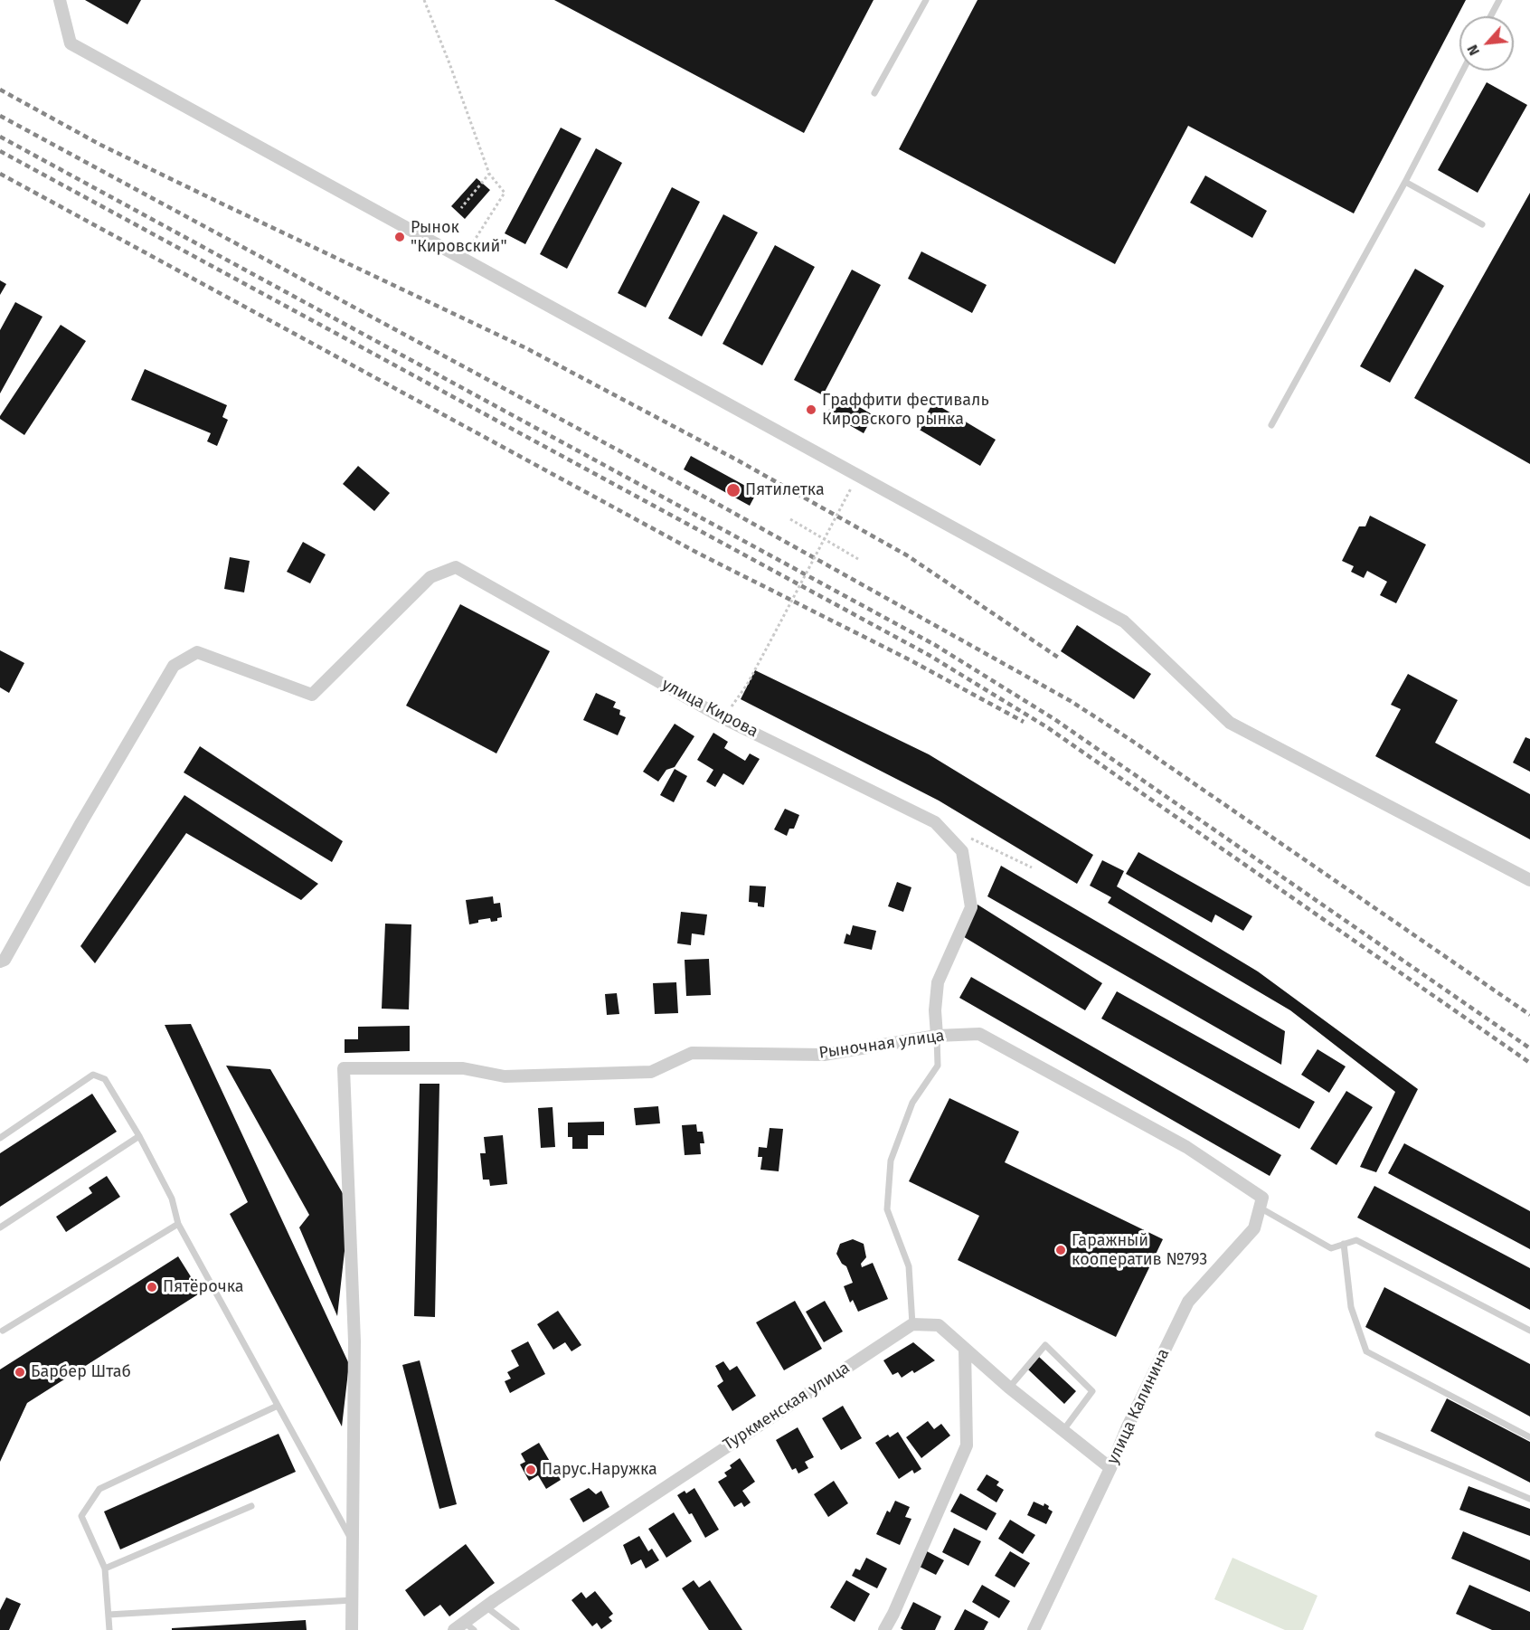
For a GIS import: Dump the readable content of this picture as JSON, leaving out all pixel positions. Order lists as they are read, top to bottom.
{
  "streets": {
    "street": [
      "улица Кирова",
      "Рыночная улица",
      "Туркменская улица",
      "улица Калинина"
    ]
  },
  "crossings": [
    ["улица Кирова", "Рыночная улица"],
    ["Рыночная улица", "улица Калинина"]
  ],
  "places": [
    "Рынок \"Кировский\"",
    "Граффити фестиваль Кировского рынка",
    "Пятилетка",
    "Гаражный кооператив №793",
    "Пятёрочка",
    "Барбер Штаб",
    "Парус.Наружка"
  ],
  "north": "bottom left"
}
